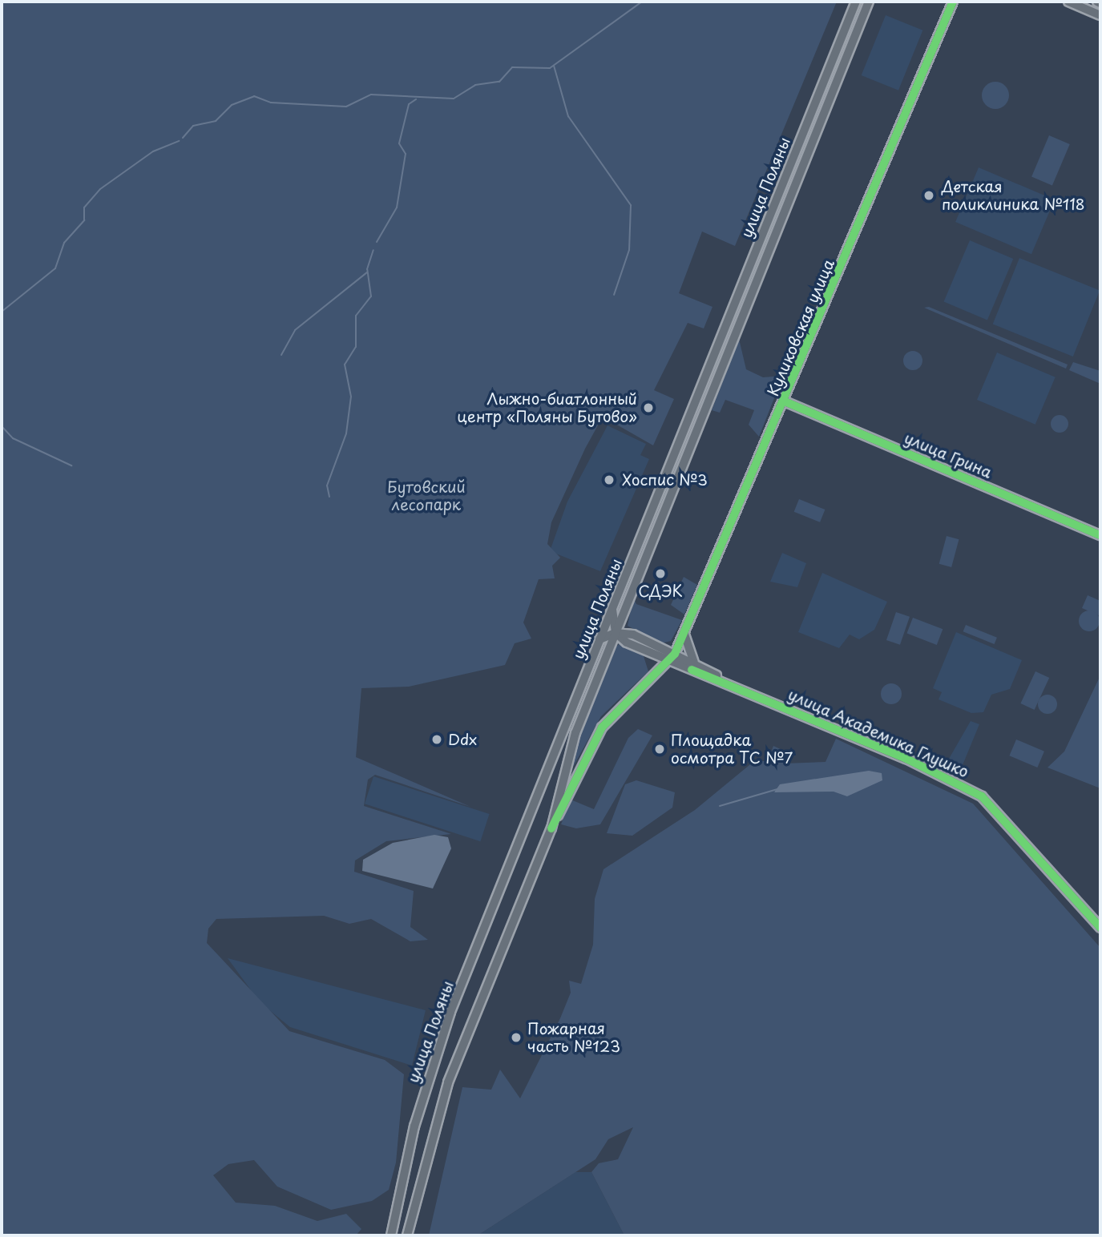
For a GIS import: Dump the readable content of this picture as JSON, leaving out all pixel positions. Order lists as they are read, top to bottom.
{
  "streets": {
    "main road": ["улица Поляны"],
    "street": ["Куликовская улица", "улица Грина", "улица Академика Глушко"]
  },
  "crossings": [
    ["улица Поляны", "Куликовская улица"],
    ["улица Поляны", "улица Академика Глушко"],
    ["Куликовская улица", "улица Грина"],
    ["Куликовская улица", "улица Академика Глушко"]
  ],
  "parks": ["Бутовский лесопарк"],
  "places": [
    "Детская поликлиника №118",
    "Лыжно-биатлонный центр «Поляны Бутово»",
    "Хоспис №3",
    "СДЭК",
    "Ddx",
    "Площадка осмотра ТС №7",
    "Пожарная часть №123"
  ]
}
